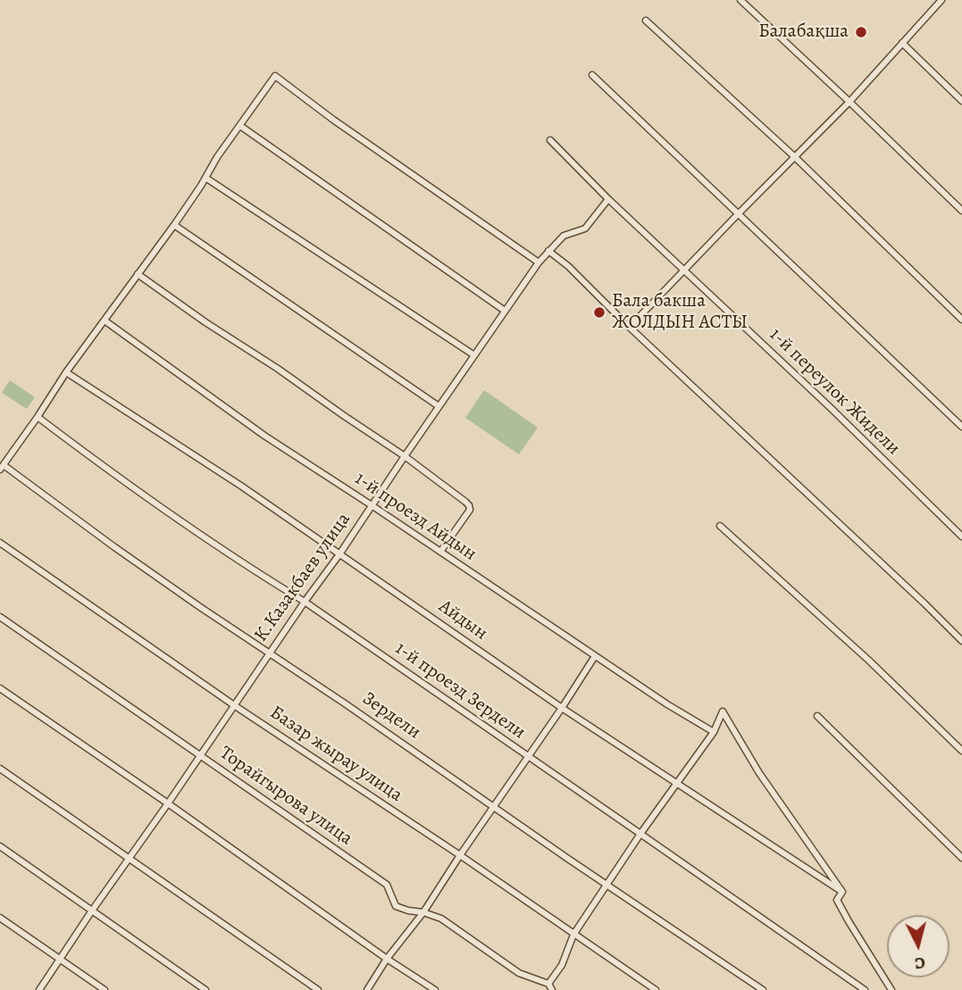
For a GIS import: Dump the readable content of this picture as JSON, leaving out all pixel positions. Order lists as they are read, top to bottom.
{
  "streets": {
    "street": [
      "1-й переулок Жидели",
      "1-й проезд Айдын",
      "К.Казакбаев улица",
      "Айдын",
      "1-й проезд Зердели",
      "Зердели",
      "Базар жырау улица",
      "Торайгырова улица"
    ]
  },
  "crossings": [
    ["1-й переулок Жидели", "К.Казакбаев улица"],
    ["1-й проезд Айдын", "К.Казакбаев улица"],
    ["К.Казакбаев улица", "Айдын"],
    ["К.Казакбаев улица", "1-й проезд Зердели"],
    ["К.Казакбаев улица", "Зердели"],
    ["К.Казакбаев улица", "Базар жырау улица"],
    ["К.Казакбаев улица", "Торайгырова улица"]
  ],
  "places": ["Балабақша", "Бала бакша ЖОЛДЫН АСТЫ"],
  "north": "bottom"
}
